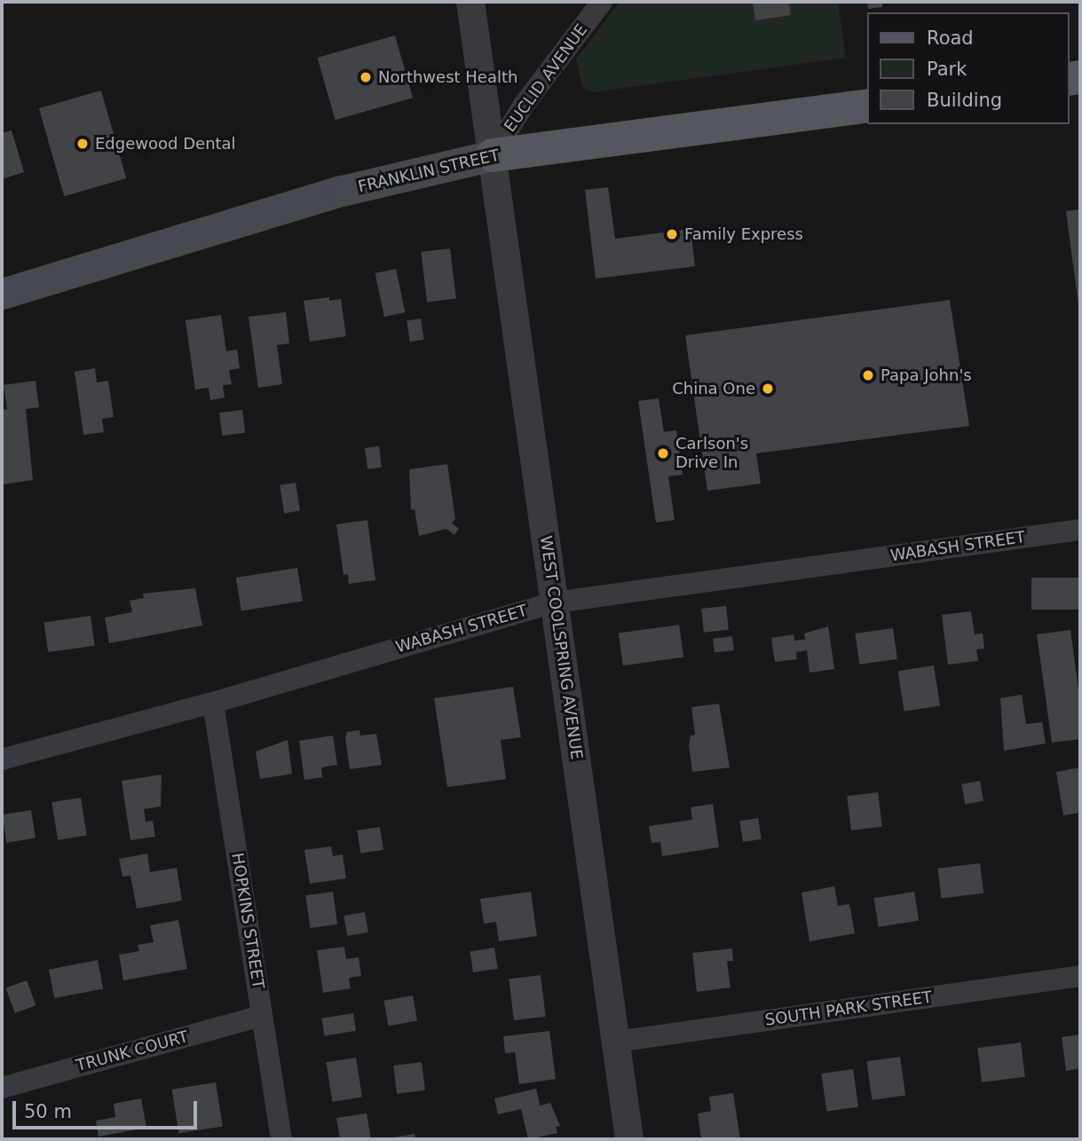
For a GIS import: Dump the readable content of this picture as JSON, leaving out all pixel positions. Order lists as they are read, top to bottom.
{
  "streets": {
    "main road": ["FRANKLIN STREET"],
    "street": [
      "EUCLID AVENUE",
      "WABASH STREET",
      "WEST COOLSPRING AVENUE",
      "HOPKINS STREET",
      "SOUTH PARK STREET",
      "TRUNK COURT"
    ]
  },
  "crossings": [
    ["EUCLID AVENUE", "FRANKLIN STREET"],
    ["EUCLID AVENUE", "WEST COOLSPRING AVENUE"],
    ["FRANKLIN STREET", "WEST COOLSPRING AVENUE"],
    ["WABASH STREET", "WEST COOLSPRING AVENUE"],
    ["WABASH STREET", "HOPKINS STREET"],
    ["WEST COOLSPRING AVENUE", "SOUTH PARK STREET"],
    ["HOPKINS STREET", "TRUNK COURT"]
  ],
  "places": [
    "Northwest Health",
    "Edgewood Dental",
    "Family Express",
    "Papa John's",
    "China One",
    "Carlson's Drive In"
  ],
  "legend": ["Road", "Park", "Building"],
  "scale_bar": "50 m"
}
